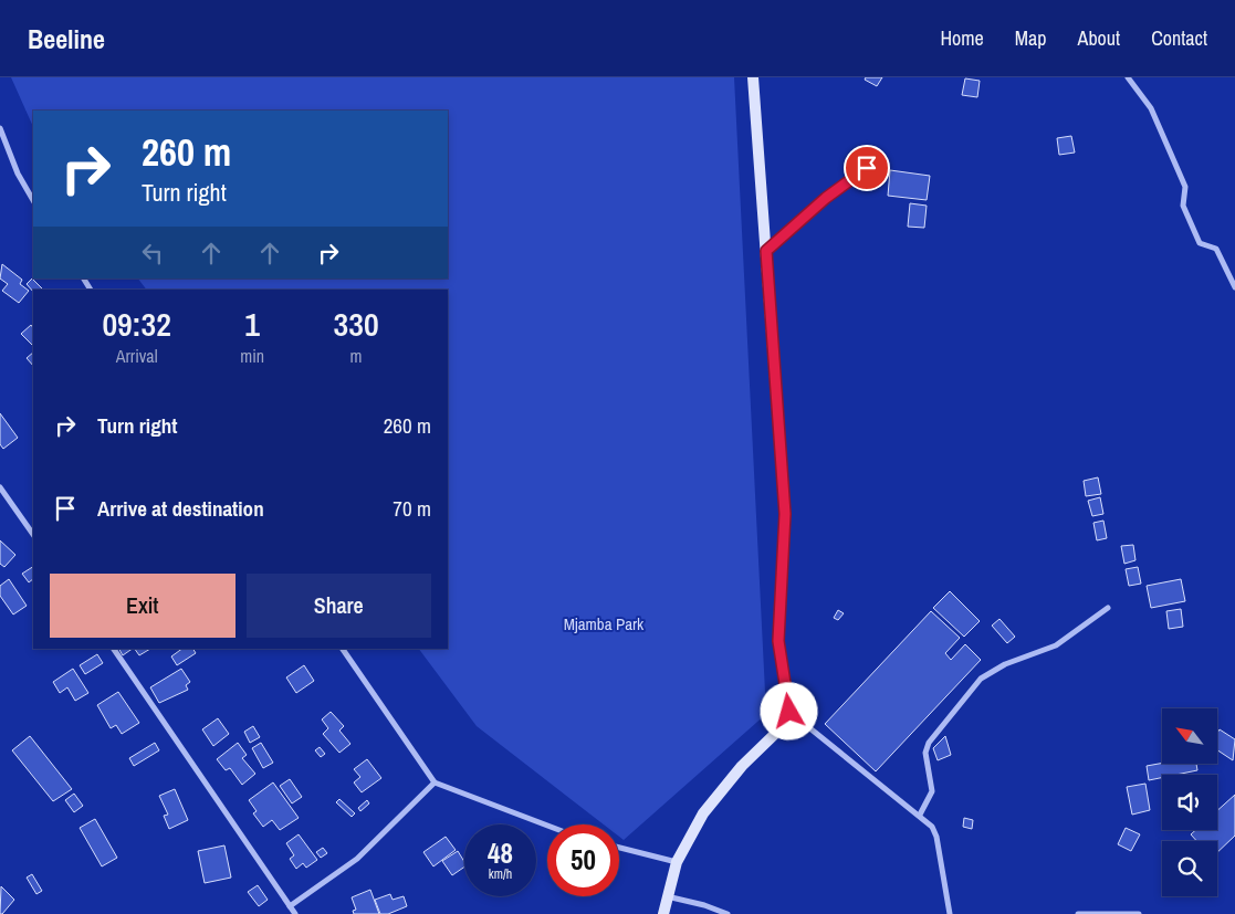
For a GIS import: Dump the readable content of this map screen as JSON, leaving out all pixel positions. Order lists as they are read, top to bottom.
{
  "parks": ["Mjamba Park"],
  "north": "top left",
  "page": {
    "header": "Beeline",
    "nav": [
      "Home",
      "Map",
      "About",
      "Contact"
    ],
    "turn": ["260 m", "Turn right"],
    "eta": [
      "09:32",
      "Arrival",
      "1",
      "min",
      "330",
      "m"
    ],
    "list": [
      {
        "name": "Turn right",
        "value": "260 m"
      },
      {
        "name": "Arrive at destination",
        "value": "70 m"
      }
    ],
    "buttons": ["Exit", "Share"],
    "speed": "48 km/h",
    "limit": "50"
  }
}
